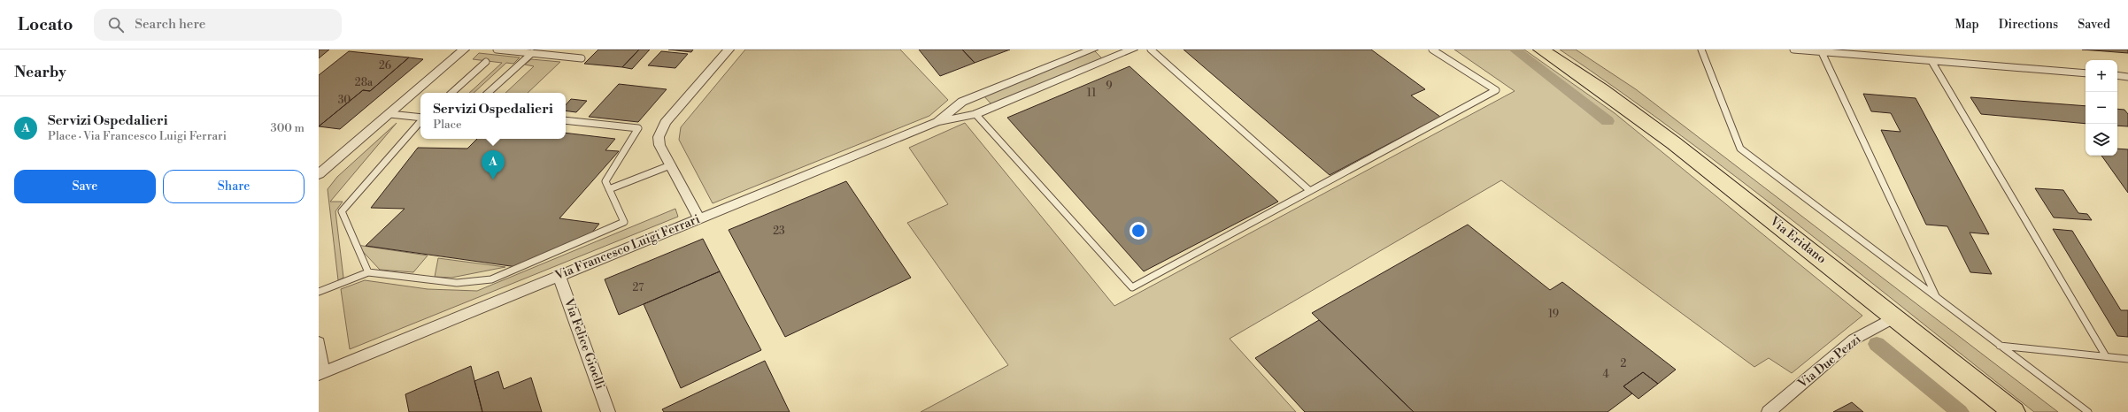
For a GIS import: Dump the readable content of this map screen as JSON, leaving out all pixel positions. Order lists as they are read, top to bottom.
{
  "streets": {
    "main road": ["Via Eridano"],
    "street": ["Via Francesco Luigi Ferrari", "Via Felice Gioelli", "Via Due Pezzi"]
  },
  "crossings": [
    ["Via Eridano", "Via Due Pezzi"],
    ["Via Francesco Luigi Ferrari", "Via Felice Gioelli"]
  ],
  "house_numbers": [
    "26",
    "28a",
    "9",
    "11",
    "30",
    "23",
    "27",
    "19",
    "2",
    "4"
  ],
  "page": {
    "header": "Locato",
    "search": "Search here",
    "nav": ["Map", "Directions", "Saved"],
    "heading": "Nearby",
    "map_buttons": ["+", "−"],
    "popup": ["Servizi Ospedalieri", "Place"],
    "list": [
      {
        "mark": "A",
        "name": "Servizi Ospedalieri",
        "note": "Place · Via Francesco Luigi Ferrari",
        "value": "300 m"
      }
    ],
    "pins": "A",
    "buttons": ["Save", "Share"]
  }
}
